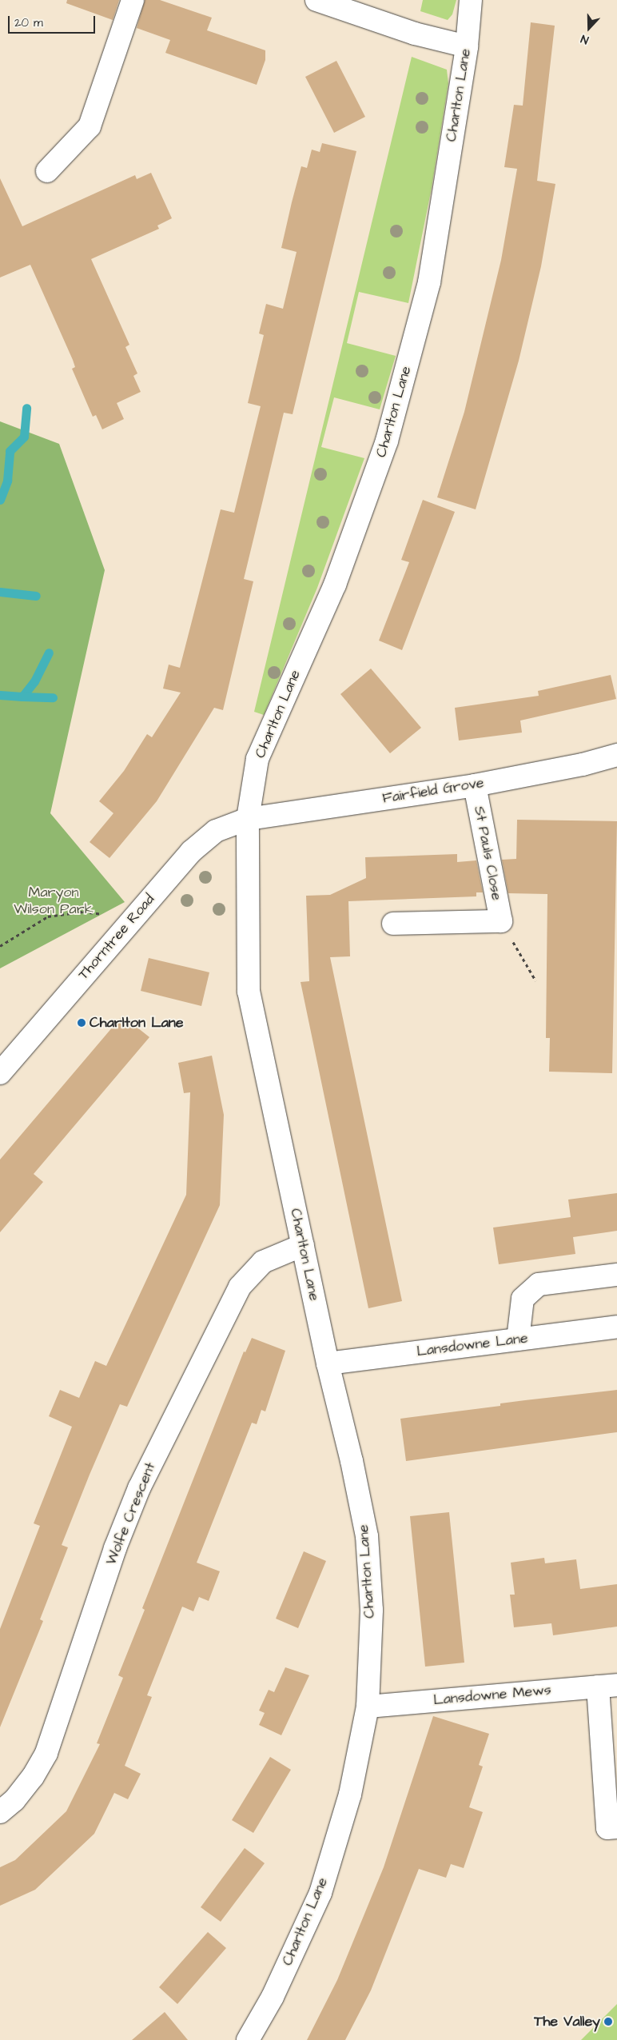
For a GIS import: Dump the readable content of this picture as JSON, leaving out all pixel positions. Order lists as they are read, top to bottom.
{
  "streets": {
    "street": [
      "Charlton Lane",
      "Fairfield Grove",
      "St Pauls Close",
      "Thorntree Road",
      "Lansdowne Lane",
      "Wolfe Crescent",
      "Lansdowne Mews"
    ]
  },
  "crossings": [
    ["Charlton Lane", "Fairfield Grove"],
    ["Charlton Lane", "Thorntree Road"],
    ["Charlton Lane", "Lansdowne Lane"],
    ["Charlton Lane", "Wolfe Crescent"],
    ["Charlton Lane", "Lansdowne Mews"],
    ["Fairfield Grove", "St Pauls Close"],
    ["Fairfield Grove", "Thorntree Road"]
  ],
  "parks": ["Maryon Wilson Park"],
  "places": ["Charlton Lane", "The Valley"],
  "scale_bar": "20 m",
  "north": "bottom"
}
